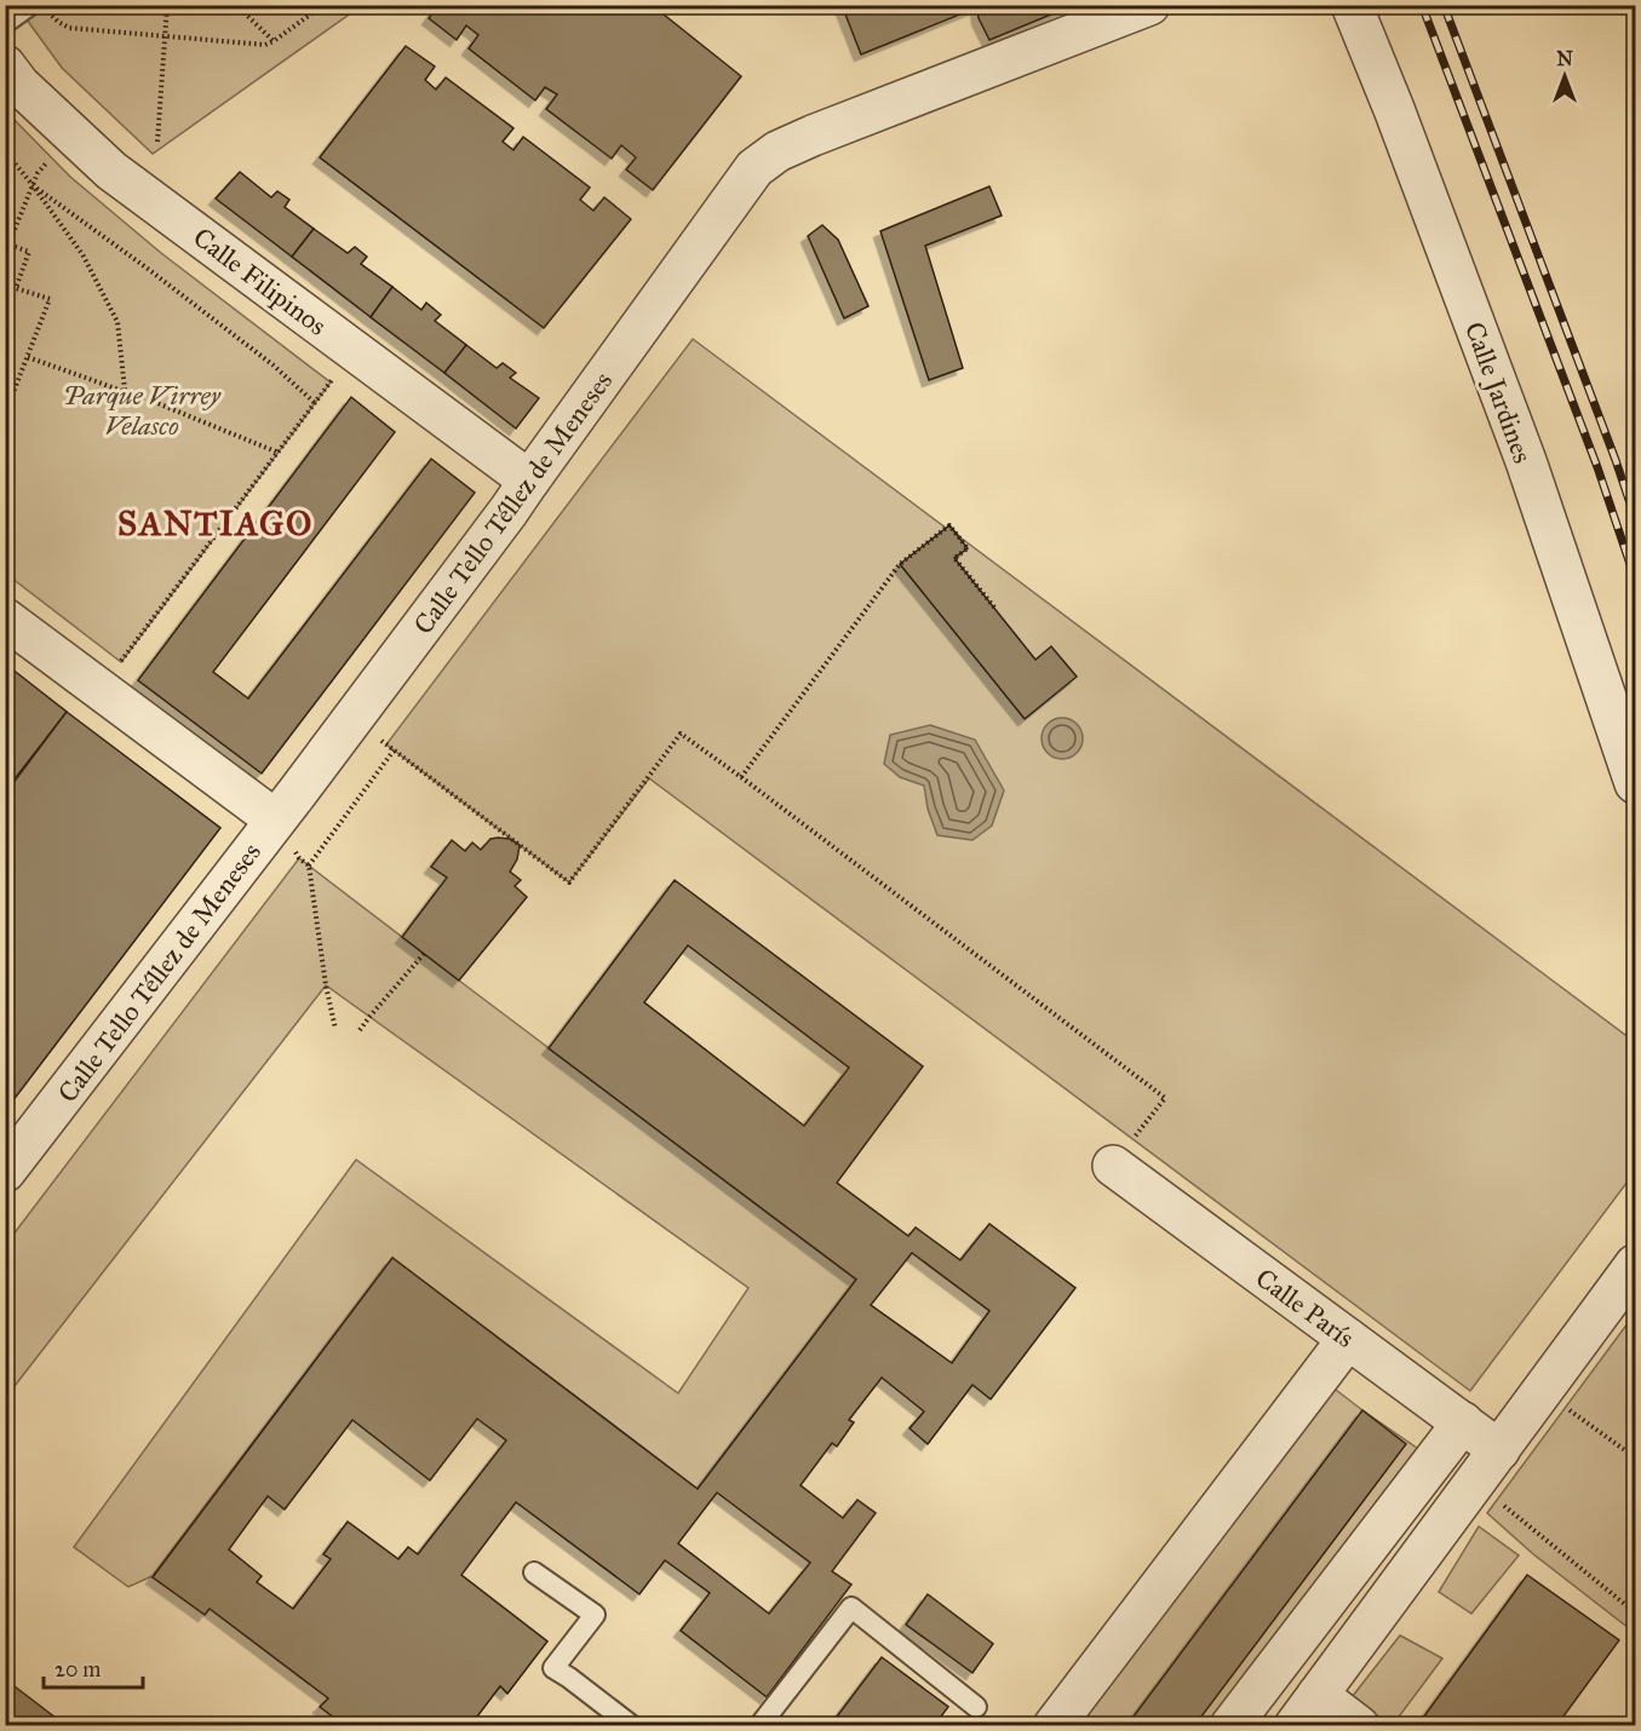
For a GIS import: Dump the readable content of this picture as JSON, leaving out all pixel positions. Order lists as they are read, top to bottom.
{
  "streets": {
    "street": [
      "Calle Filipinos",
      "Calle Jardines",
      "Calle Tello Téllez de Meneses",
      "Calle París"
    ]
  },
  "crossings": [
    ["Calle Filipinos", "Calle Tello Téllez de Meneses"]
  ],
  "districts": ["SANTIAGO"],
  "parks": ["Parque Virrey Velasco"],
  "scale_bar": "20 m",
  "north": "top"
}
